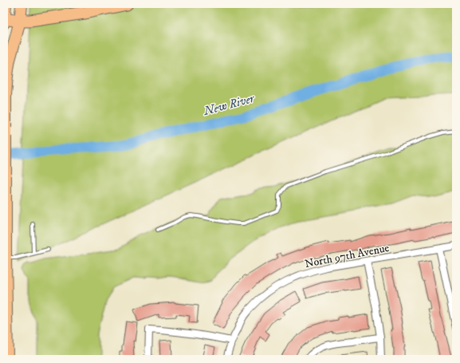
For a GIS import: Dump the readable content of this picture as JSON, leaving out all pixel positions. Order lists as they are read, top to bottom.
{
  "streets": {
    "street": ["North 97th Avenue"]
  },
  "water": ["New River"]
}
